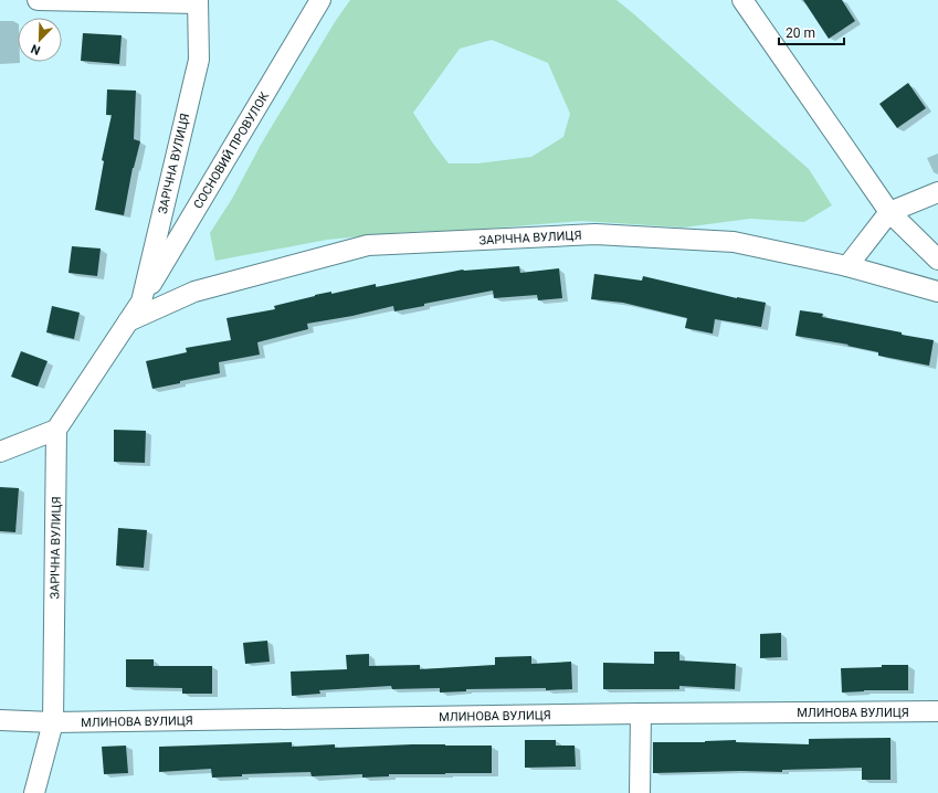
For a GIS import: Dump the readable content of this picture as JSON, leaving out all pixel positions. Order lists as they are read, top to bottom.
{
  "streets": {
    "street": ["СОСНОВИЙ ПРОВУЛОК", "ЗАРІЧНА ВУЛИЦЯ", "МЛИНОВА ВУЛИЦЯ"]
  },
  "crossings": [
    ["СОСНОВИЙ ПРОВУЛОК", "ЗАРІЧНА ВУЛИЦЯ"],
    ["ЗАРІЧНА ВУЛИЦЯ", "МЛИНОВА ВУЛИЦЯ"]
  ],
  "scale_bar": "20 m",
  "north": "bottom left"
}
